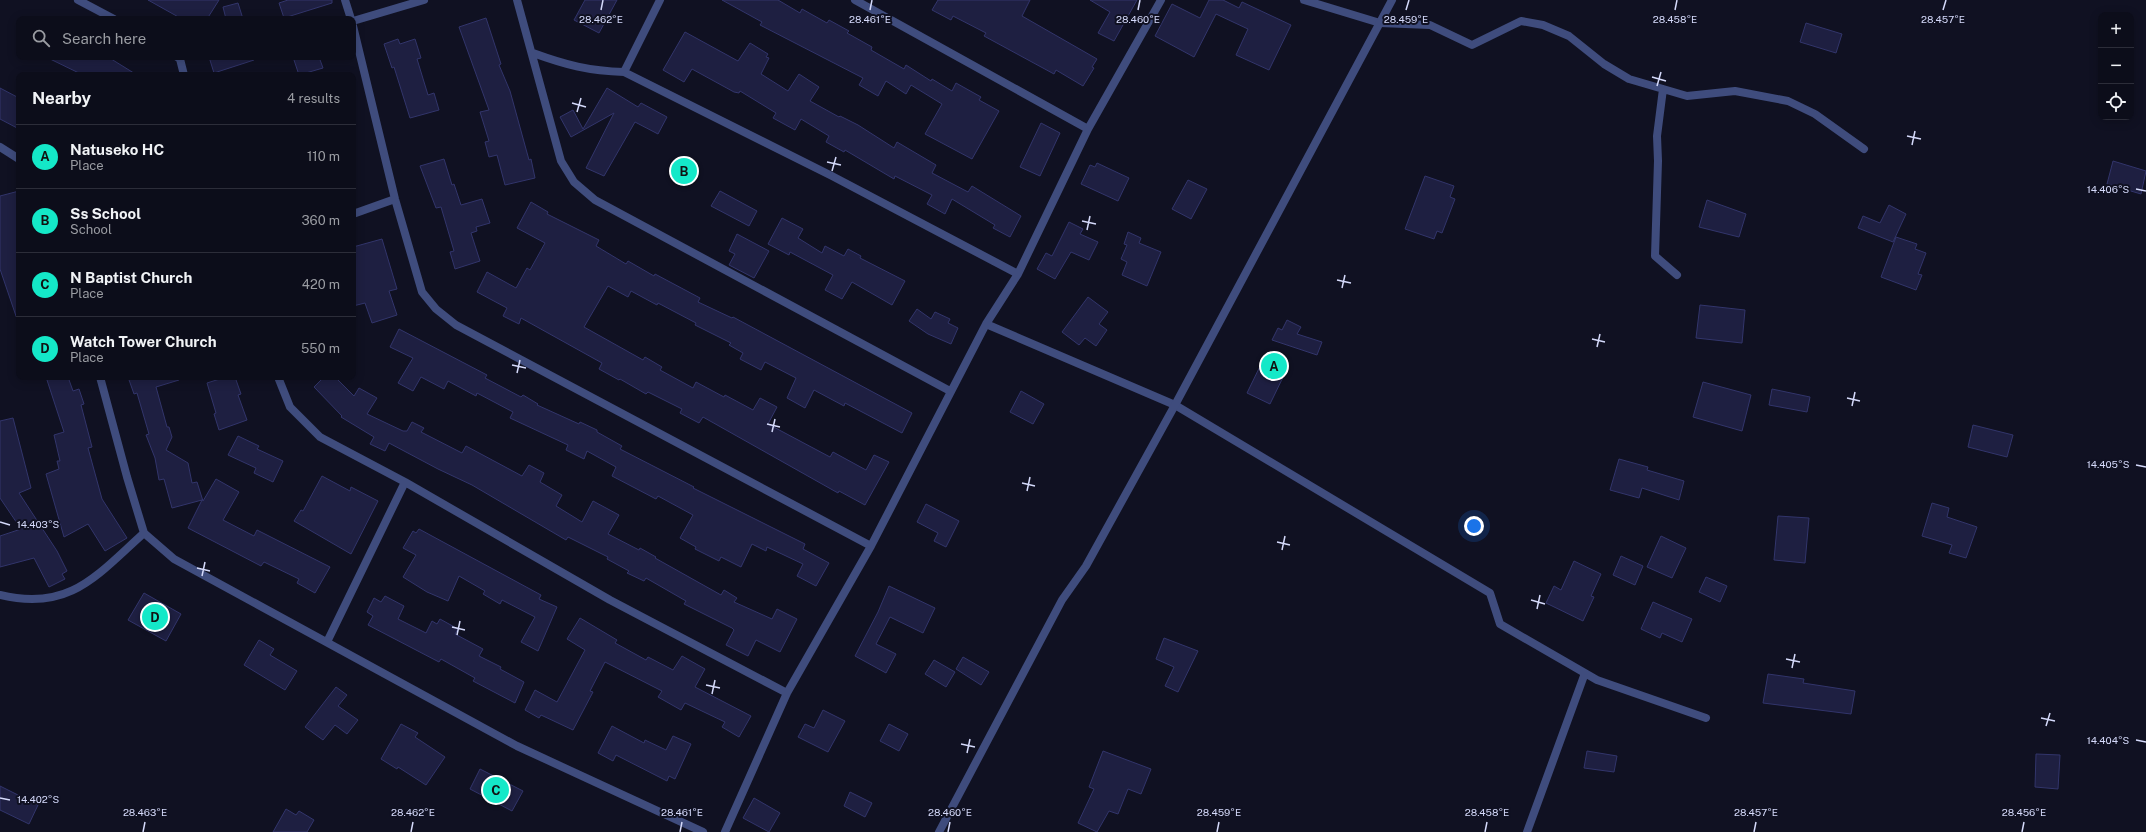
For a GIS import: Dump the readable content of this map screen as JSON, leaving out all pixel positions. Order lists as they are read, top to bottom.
{
  "page": {
    "map_buttons": ["+", "−"],
    "search": "Search here",
    "heading": ["Nearby", "4 results"],
    "list": [
      {
        "mark": "A",
        "name": "Natuseko HC",
        "note": "Place",
        "value": "110 m"
      },
      {
        "mark": "B",
        "name": "Ss School",
        "note": "School",
        "value": "360 m"
      },
      {
        "mark": "C",
        "name": "N Baptist Church",
        "note": "Place",
        "value": "420 m"
      },
      {
        "mark": "D",
        "name": "Watch Tower Church",
        "note": "Place",
        "value": "550 m"
      }
    ],
    "pins": [
      "B",
      "A",
      "D",
      "C"
    ]
  },
  "coordinates": [
    "28.462°E",
    "28.461°E",
    "28.460°E",
    "28.459°E",
    "28.458°E",
    "28.457°E",
    "14.406°S",
    "14.405°S",
    "14.403°S",
    "14.404°S",
    "14.402°S",
    "28.463°E",
    "28.456°E"
  ]
}
